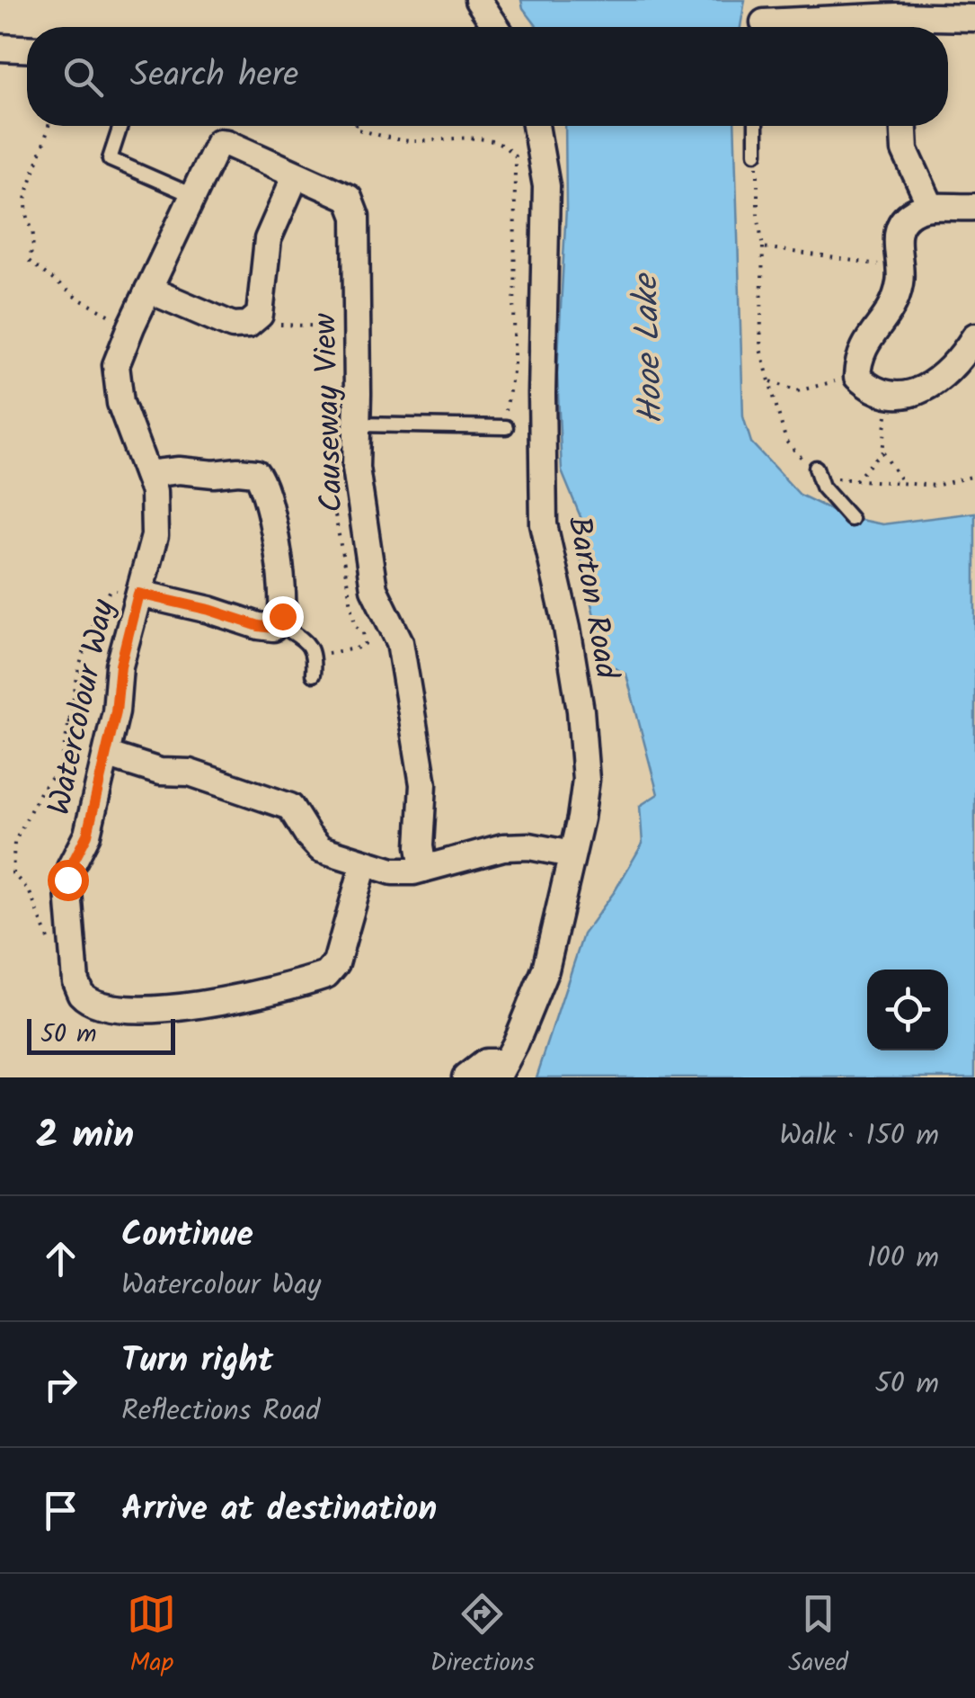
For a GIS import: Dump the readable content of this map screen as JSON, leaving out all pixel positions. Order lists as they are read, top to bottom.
{
  "streets": {
    "street": ["Causeway View", "Barton Road", "Watercolour Way"]
  },
  "crossings": [
    ["Causeway View", "Watercolour Way"]
  ],
  "water": ["Hooe Lake"],
  "scale_bar": "50 m",
  "page": {
    "search": "Search here",
    "scale": "50 m",
    "heading": ["2 min", "Walk · 150 m"],
    "list": [
      ["Continue", "Watercolour Way", "100 m"],
      ["Turn right", "Reflections Road", "50 m"],
      "Arrive at destination"
    ],
    "nav": ["Map", "Directions", "Saved"]
  }
}
